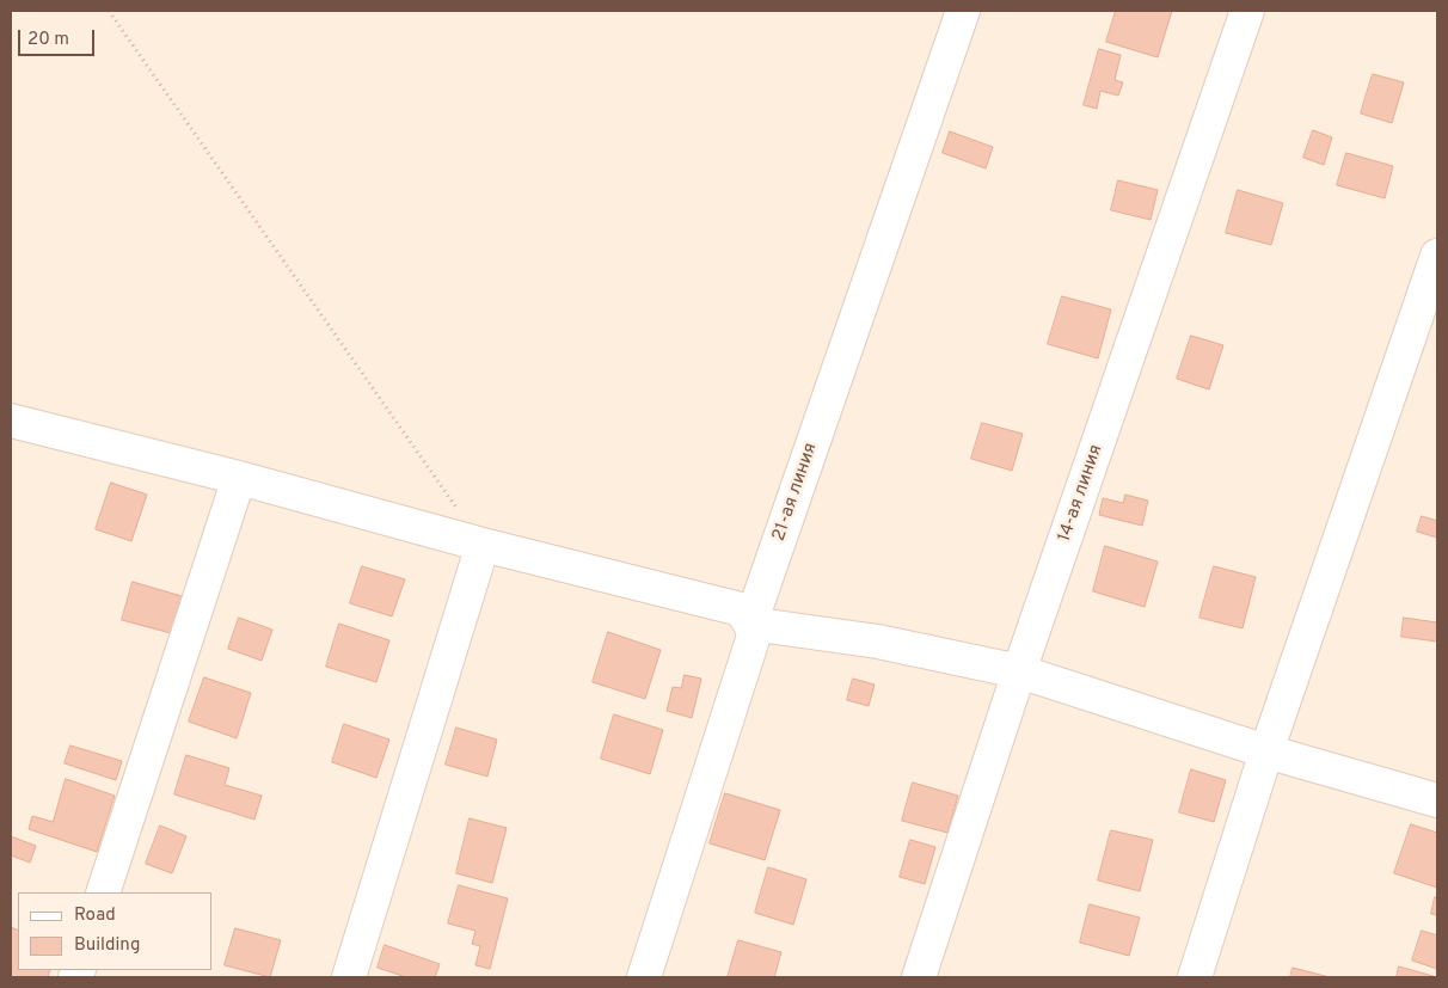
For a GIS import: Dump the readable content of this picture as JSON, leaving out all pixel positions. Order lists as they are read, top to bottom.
{
  "streets": {
    "street": ["21-ая линия", "14-ая линия"]
  },
  "legend": ["Road", "Building"],
  "scale_bar": "20 m"
}
